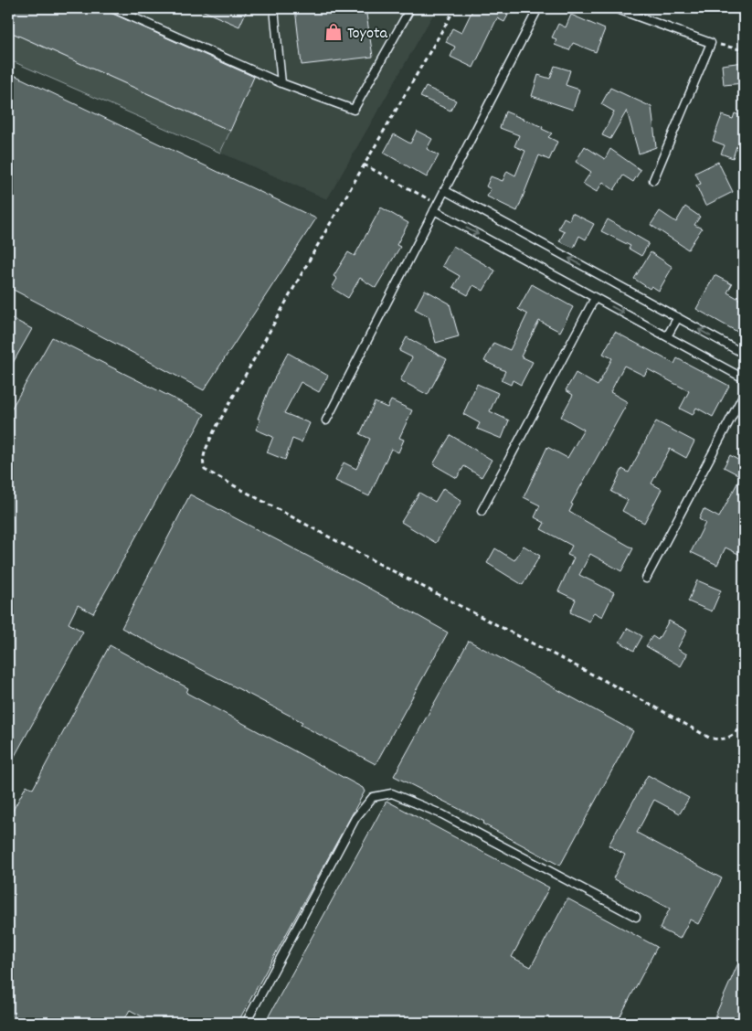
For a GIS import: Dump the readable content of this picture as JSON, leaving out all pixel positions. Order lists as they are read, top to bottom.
{
  "places": {
    "shop": ["Toyota"]
  }
}
